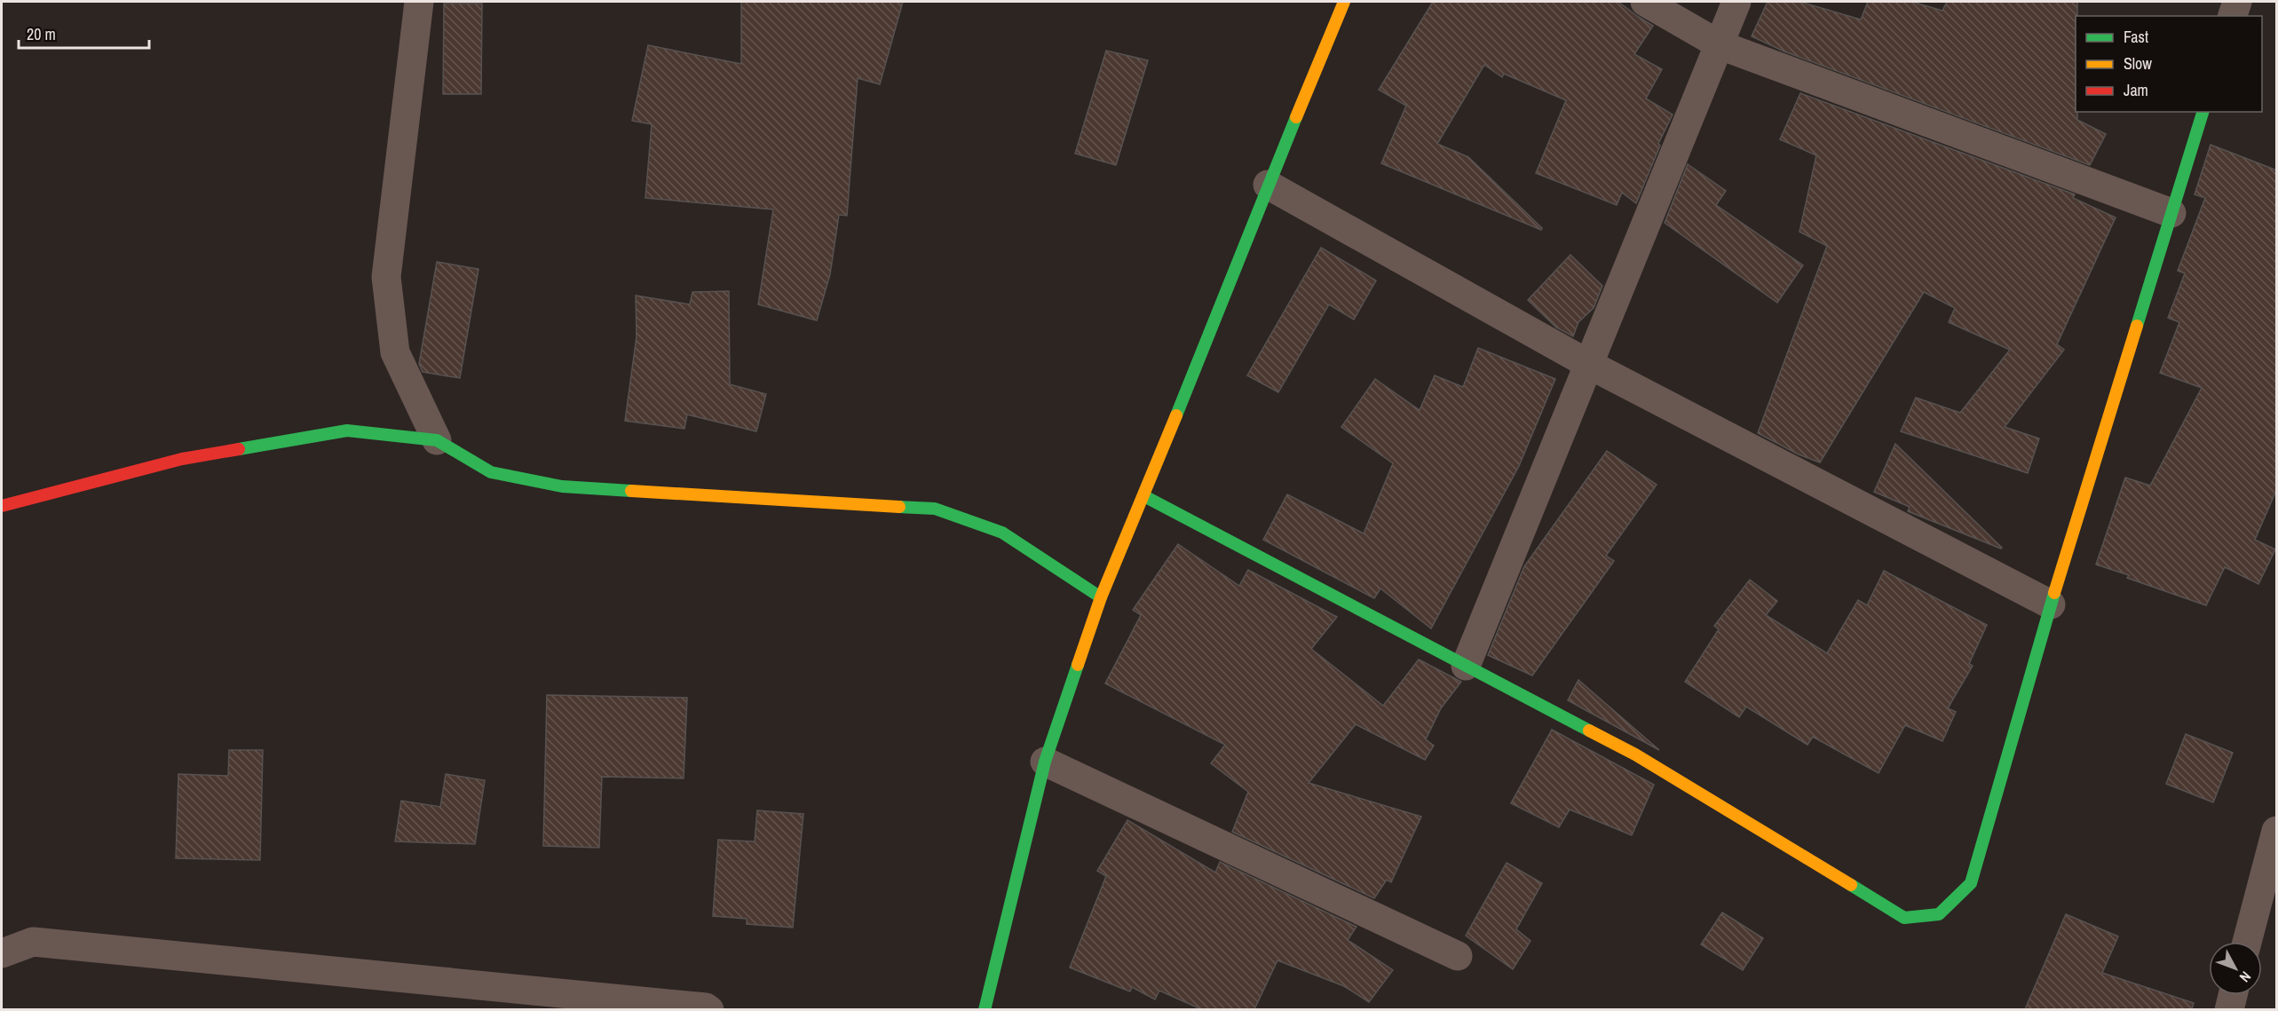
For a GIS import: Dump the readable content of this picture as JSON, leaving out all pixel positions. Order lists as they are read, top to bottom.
{
  "legend": ["Fast", "Slow", "Jam"],
  "scale_bar": "20 m",
  "north": "bottom right"
}
